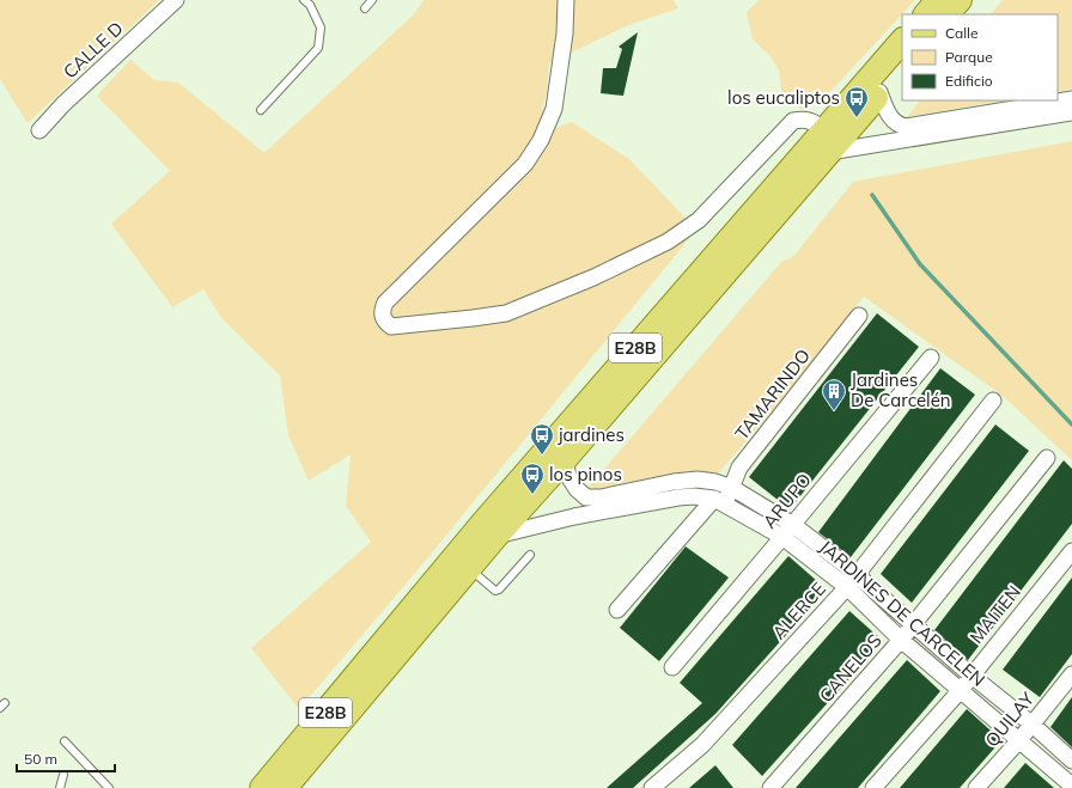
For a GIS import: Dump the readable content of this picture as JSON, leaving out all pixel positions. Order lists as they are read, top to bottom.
{
  "streets": {
    "main road": ["E28B"],
    "street": [
      "CALLE D",
      "TAMARINDO",
      "ARUPO",
      "ALERCE",
      "JARDINES DE CARCELEN",
      "MAITEN",
      "CANELOS",
      "QUILAY"
    ]
  },
  "crossings": [
    ["E28B", "JARDINES DE CARCELEN"],
    ["TAMARINDO", "JARDINES DE CARCELEN"],
    ["ARUPO", "JARDINES DE CARCELEN"],
    ["ALERCE", "JARDINES DE CARCELEN"],
    ["JARDINES DE CARCELEN", "MAITEN"],
    ["JARDINES DE CARCELEN", "CANELOS"],
    ["JARDINES DE CARCELEN", "QUILAY"]
  ],
  "places": {
    "bus stop": ["los eucaliptos", "jardines", "los pinos"],
    "building": ["Jardines De Carcelén"]
  },
  "legend": ["Calle", "Parque", "Edificio"],
  "scale_bar": "50 m"
}
